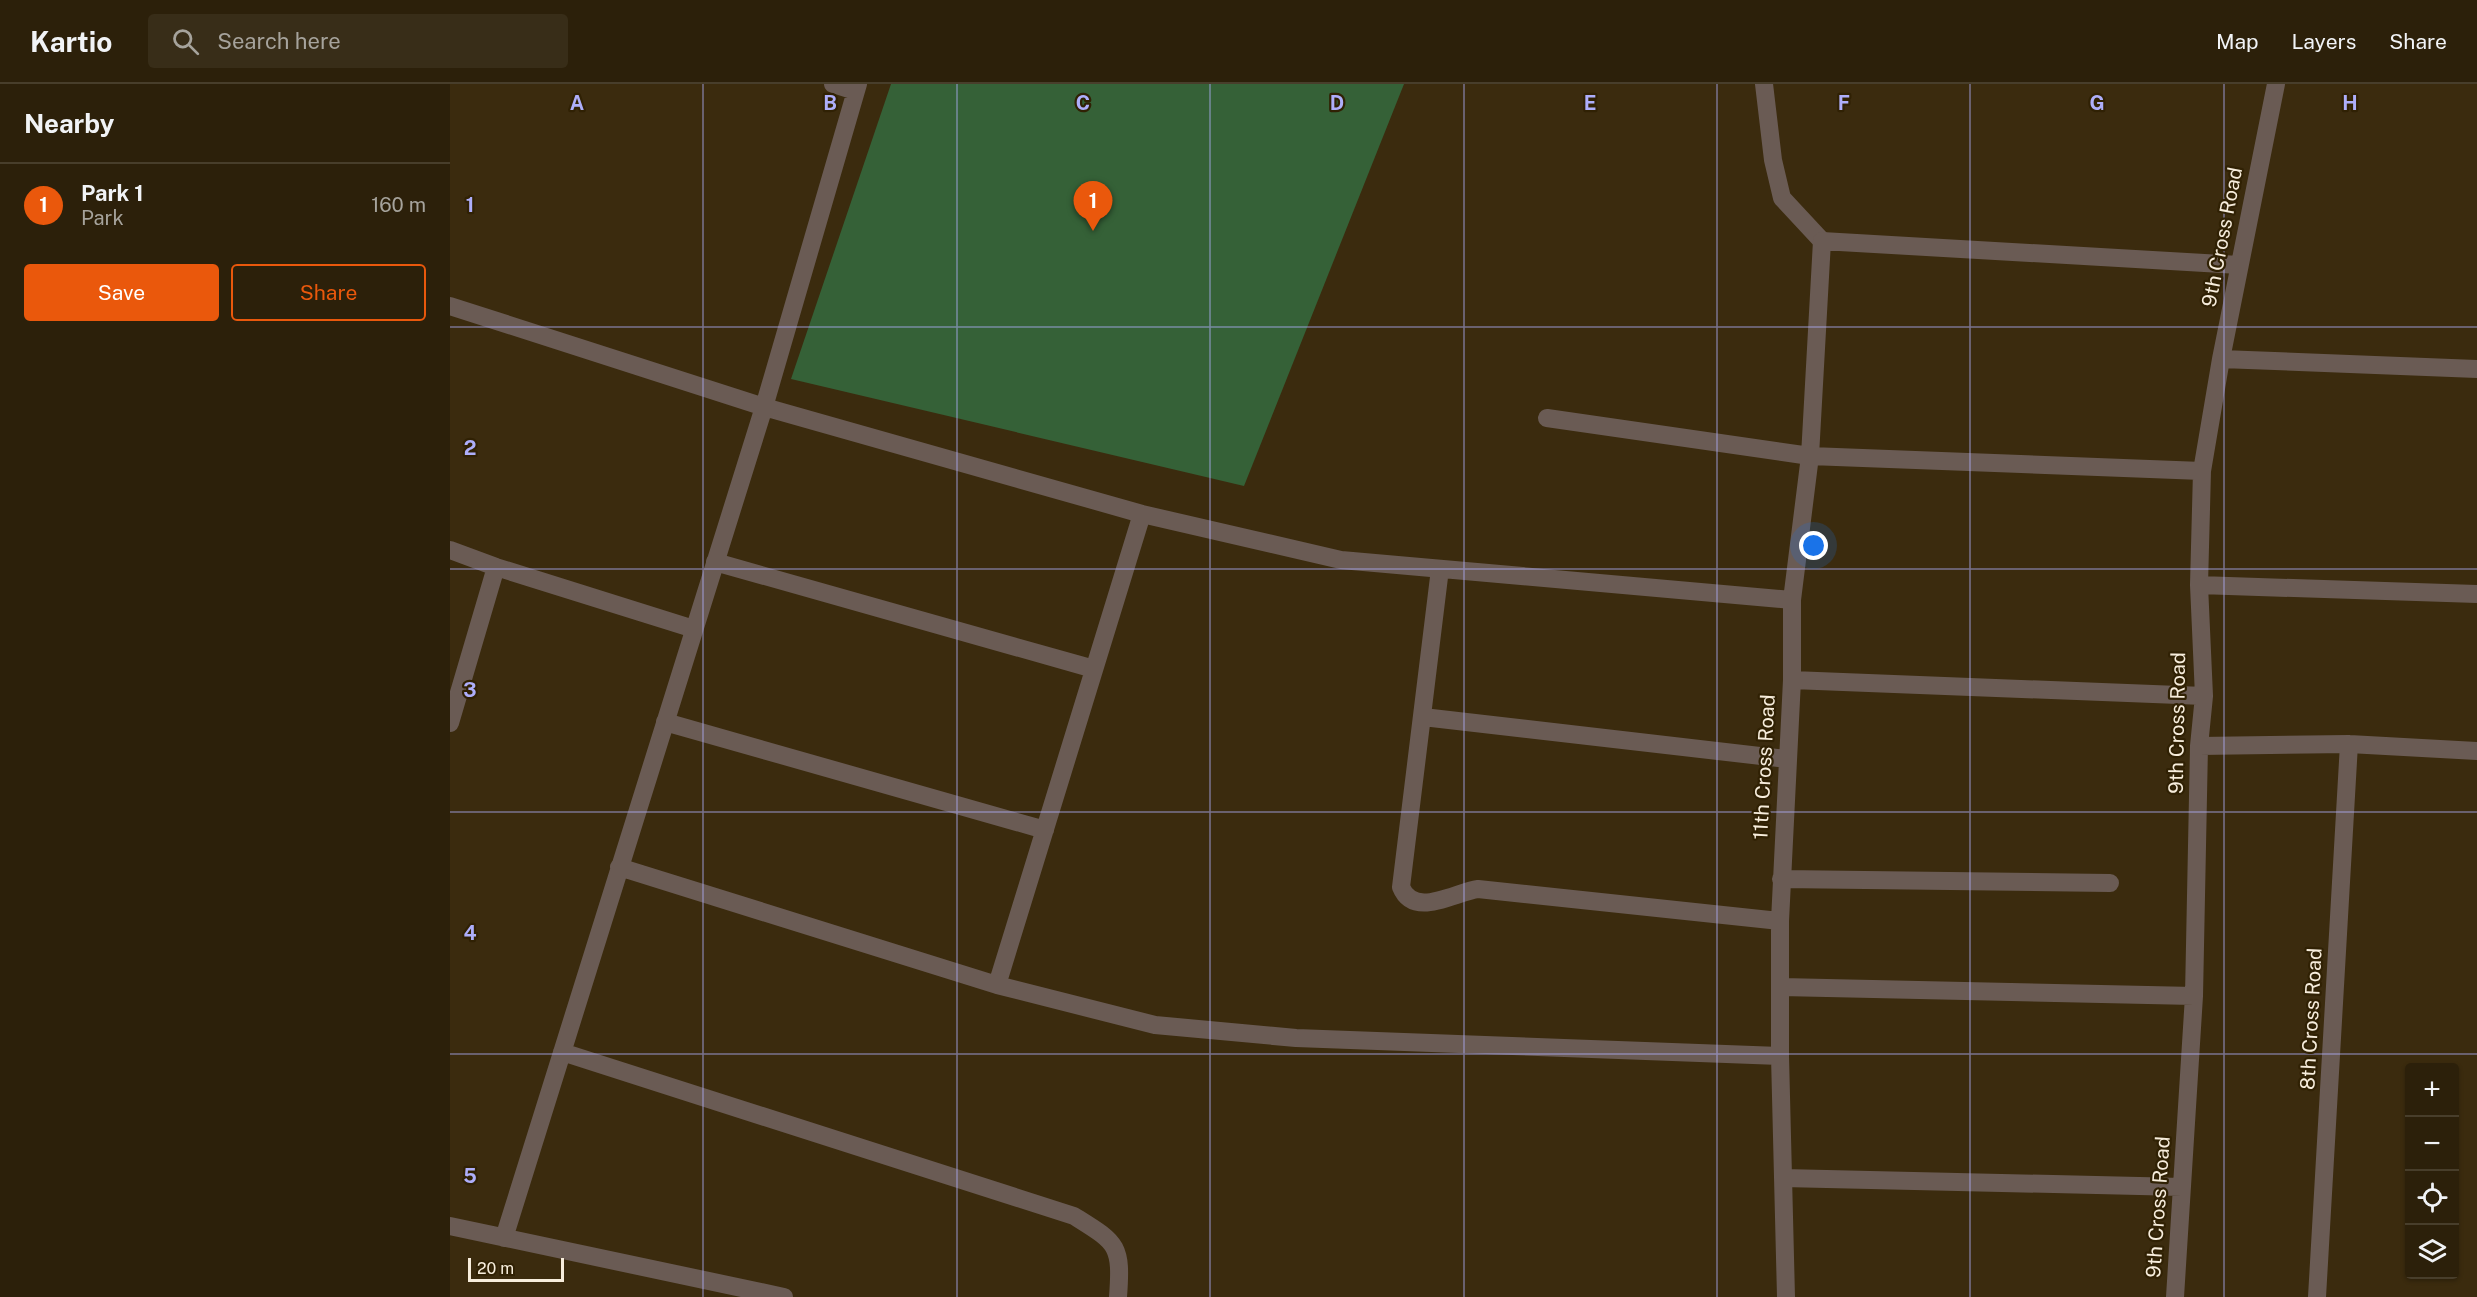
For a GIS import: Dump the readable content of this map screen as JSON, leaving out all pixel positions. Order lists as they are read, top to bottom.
{
  "streets": {
    "street": ["9th Cross Road", "11th Cross Road", "8th Cross Road"]
  },
  "scale_bar": "20 m",
  "page": {
    "header": "Kartio",
    "search": "Search here",
    "nav": ["Map", "Layers", "Share"],
    "heading": "Nearby",
    "list": [
      {
        "mark": "1",
        "name": "Park 1",
        "note": "Park",
        "value": "160 m"
      }
    ],
    "pins": "1",
    "buttons": ["Save", "Share"],
    "map_buttons": ["+", "−"],
    "scale": "20 m"
  },
  "grid": {
    "columns": [
      "A",
      "B",
      "C",
      "D",
      "E",
      "F",
      "G",
      "H"
    ],
    "rows": [
      "1",
      "2",
      "3",
      "4",
      "5"
    ]
  }
}
